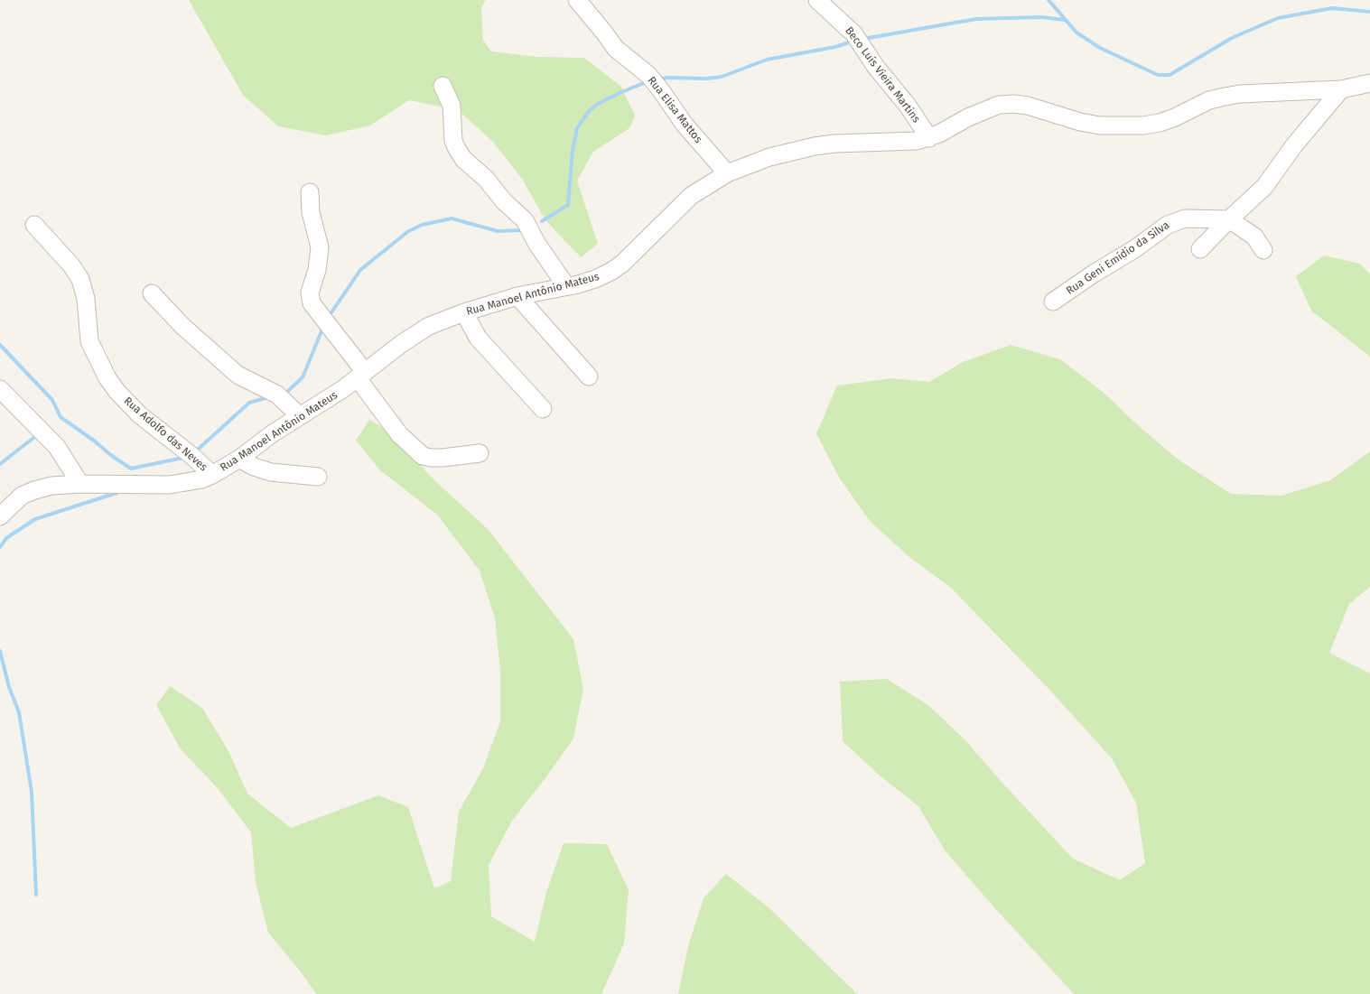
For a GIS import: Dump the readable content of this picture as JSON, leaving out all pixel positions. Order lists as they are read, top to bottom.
{
  "streets": {
    "street": [
      "Beco Luís Vieira Martins",
      "Rua Elisa Mattos",
      "Rua Geni Emídio da Silva",
      "Rua Manoel Antônio Mateus",
      "Rua Adolfo das Neves"
    ]
  },
  "crossings": [
    ["Beco Luís Vieira Martins", "Rua Manoel Antônio Mateus"],
    ["Rua Elisa Mattos", "Rua Manoel Antônio Mateus"],
    ["Rua Manoel Antônio Mateus", "Rua Adolfo das Neves"]
  ]
}
